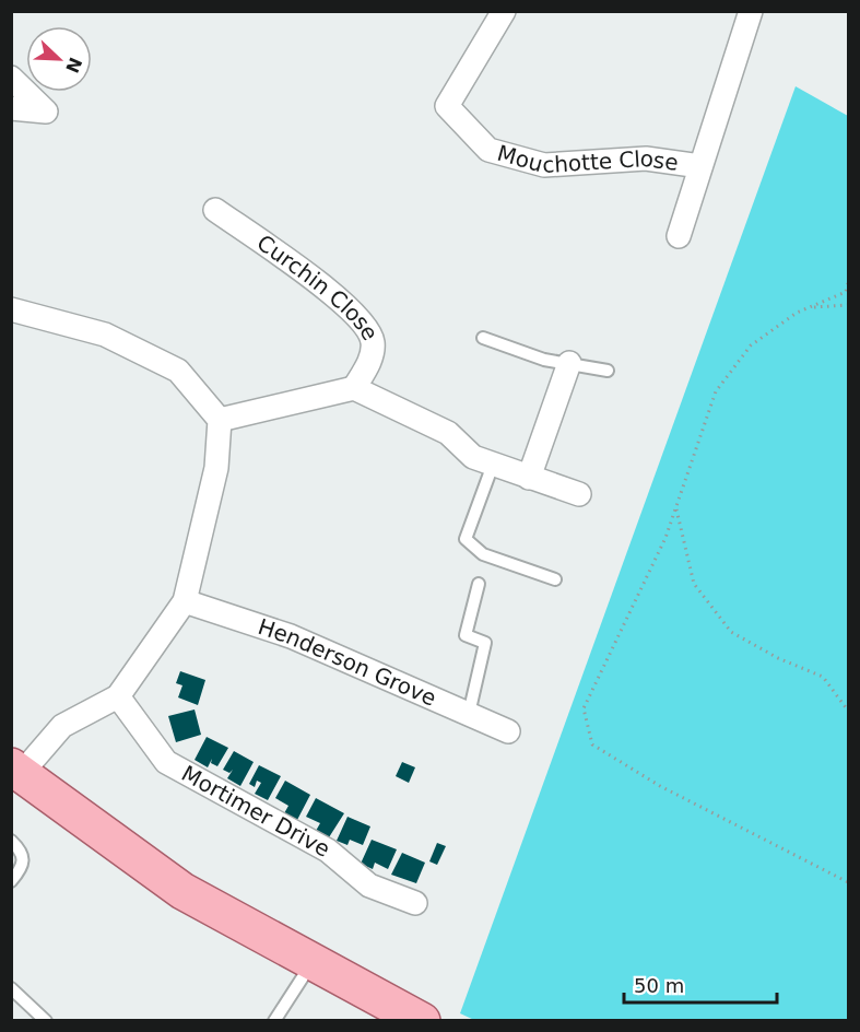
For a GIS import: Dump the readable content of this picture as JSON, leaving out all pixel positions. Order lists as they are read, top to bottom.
{
  "streets": {
    "street": [
      "Mouchotte Close",
      "Curchin Close",
      "Henderson Grove",
      "Mortimer Drive"
    ]
  },
  "scale_bar": "50 m",
  "north": "bottom right"
}
